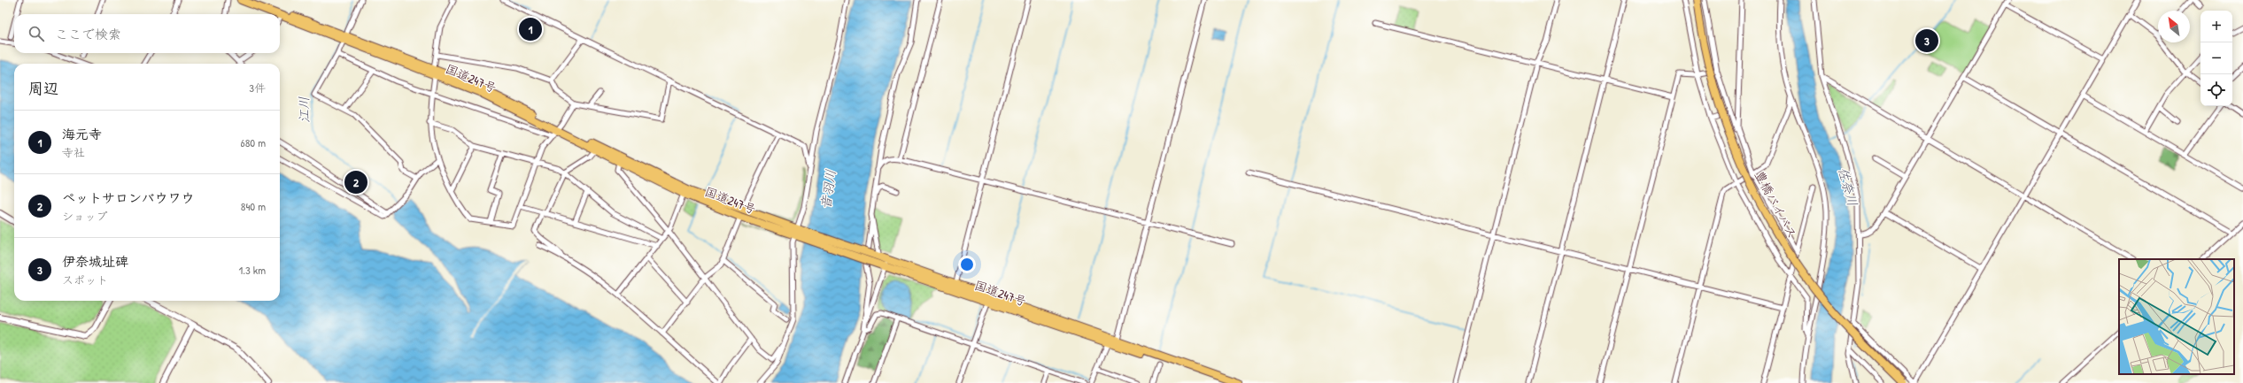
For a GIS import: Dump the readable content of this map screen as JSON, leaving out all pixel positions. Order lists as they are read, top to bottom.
{
  "streets": {
    "highway": ["国道247号", "豊橋バイパス"]
  },
  "water": ["江川", "佐奈川", "音羽川"],
  "north": "top left",
  "page": {
    "map_buttons": ["+", "−"],
    "search": "ここで検索",
    "pins": ["1", "3", "2"],
    "heading": ["周辺", "3件"],
    "list": [
      {
        "mark": "1",
        "name": "海元寺",
        "note": "寺社",
        "value": "680 m"
      },
      {
        "mark": "2",
        "name": "ペットサロンバウワウ",
        "note": "ショップ",
        "value": "840 m"
      },
      {
        "mark": "3",
        "name": "伊奈城址碑",
        "note": "スポット",
        "value": "1.3 km"
      }
    ]
  }
}
